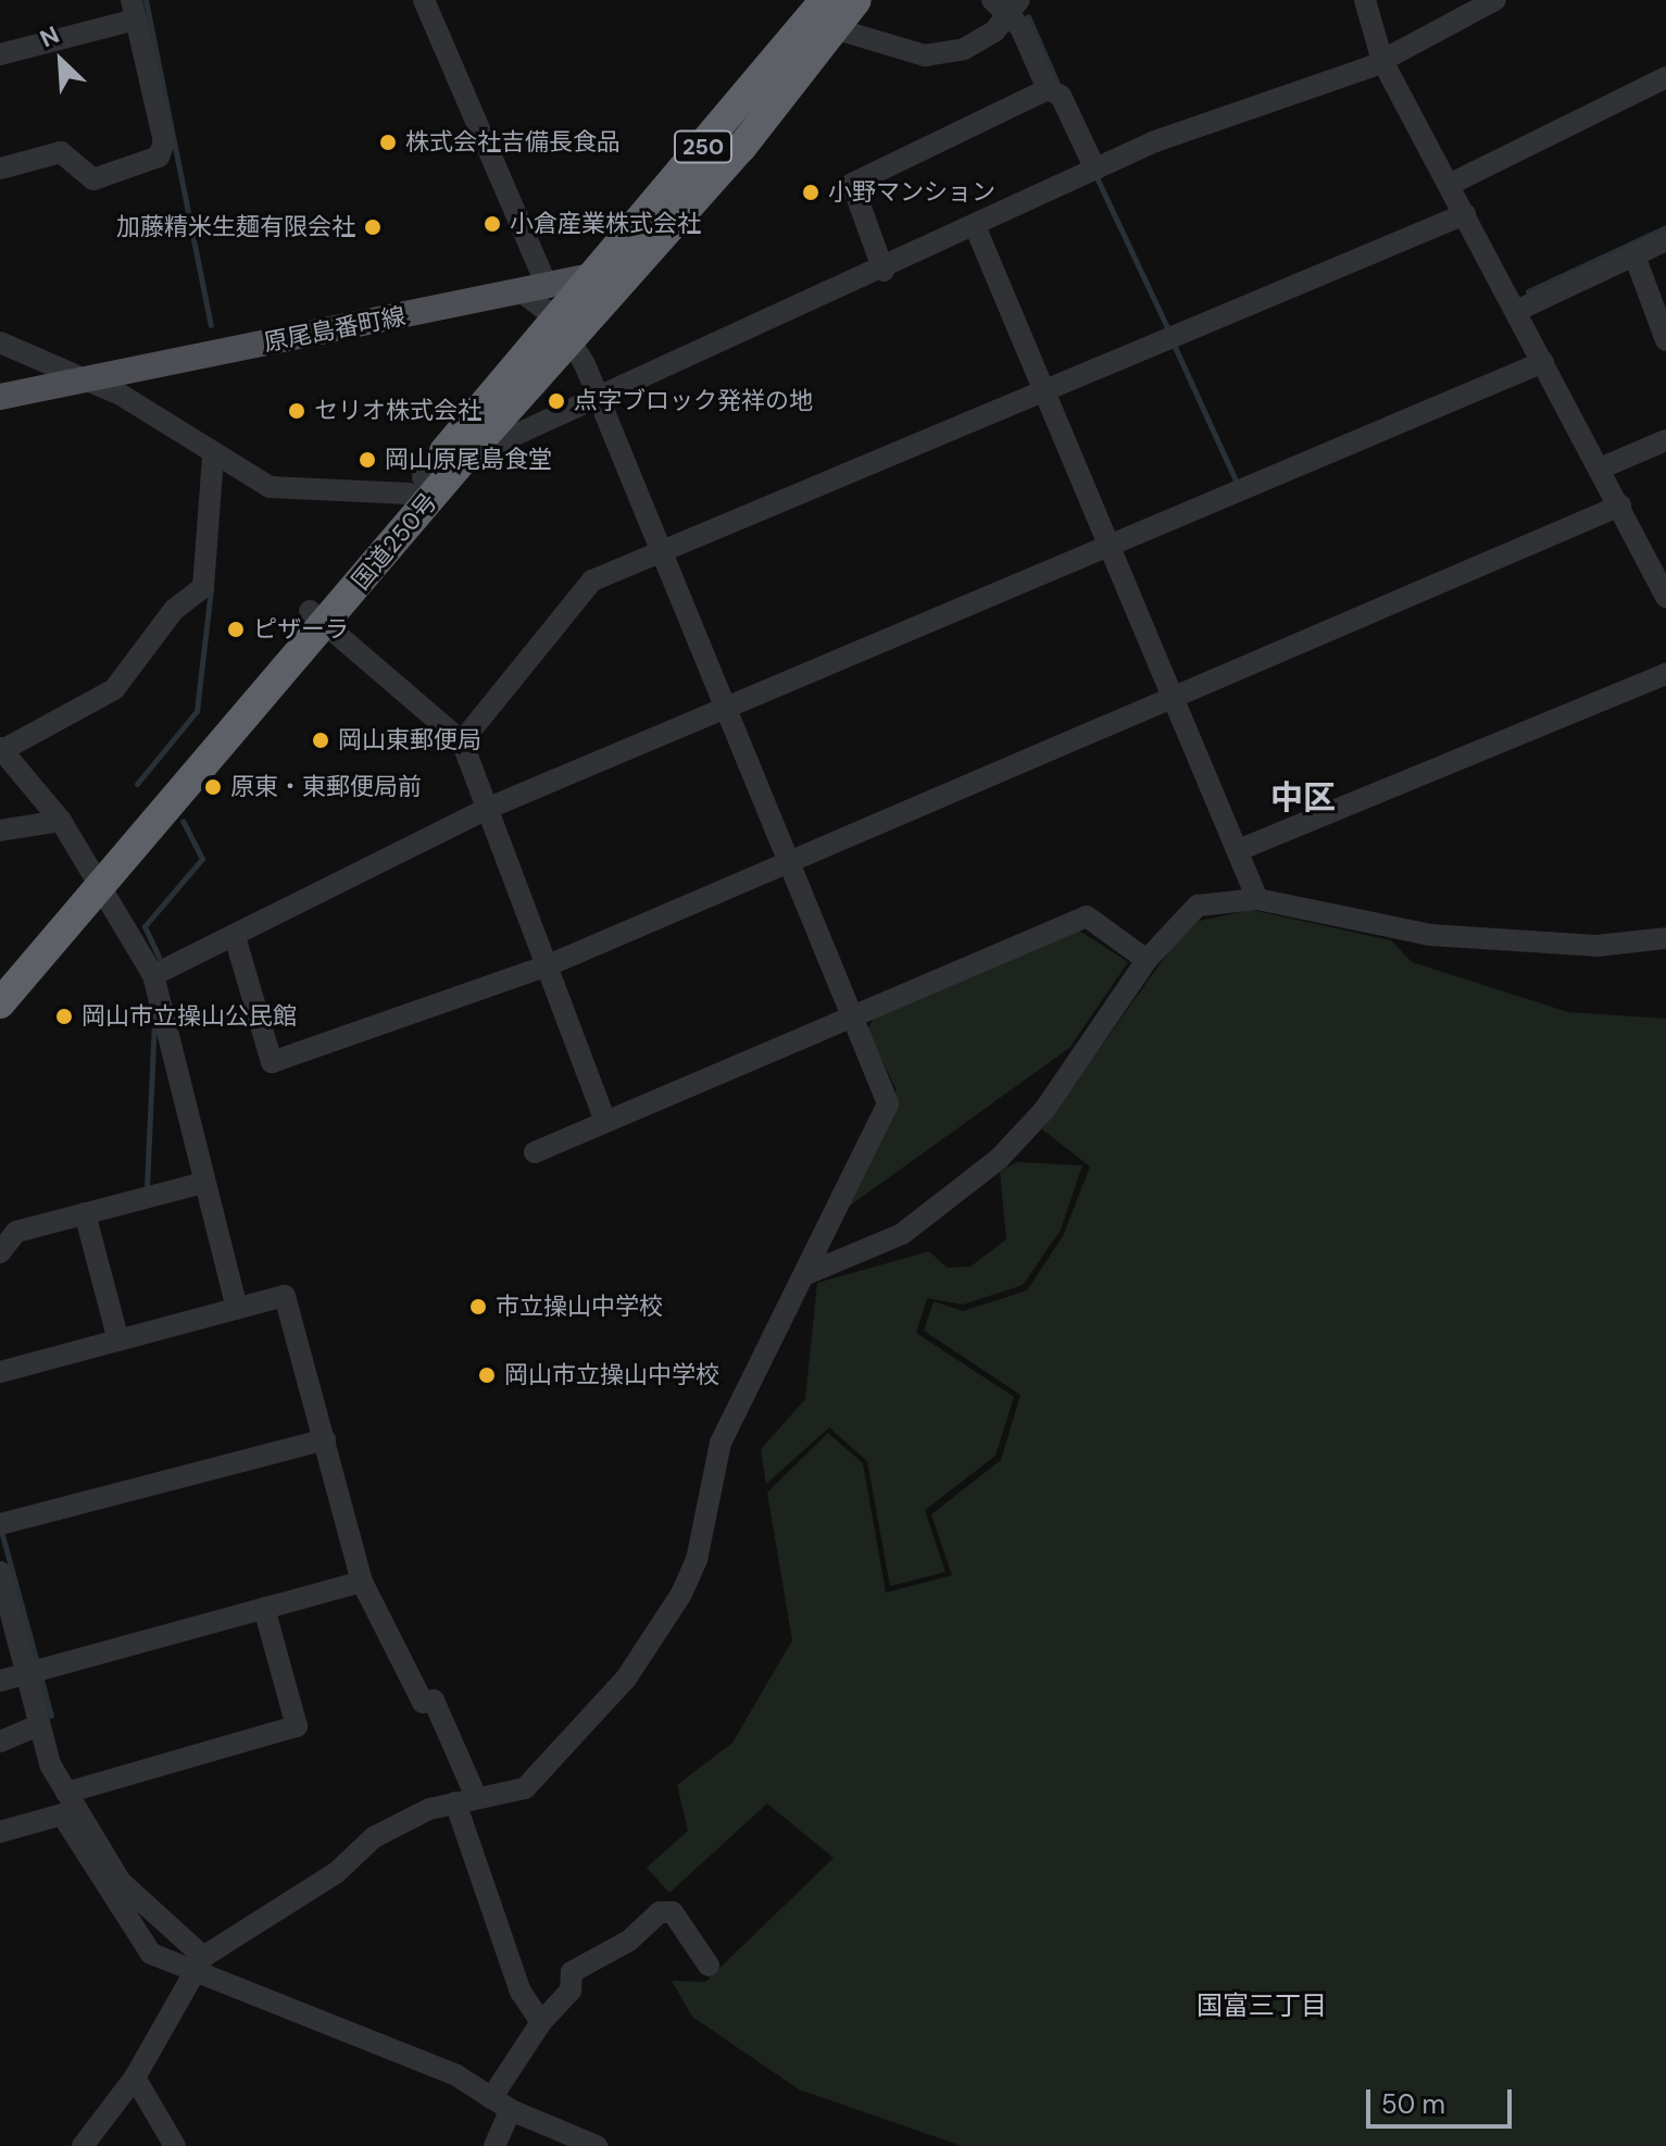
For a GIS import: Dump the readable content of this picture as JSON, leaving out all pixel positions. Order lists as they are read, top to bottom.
{
  "streets": {
    "highway": ["250", "国道250号"],
    "main road": ["原尾島番町線"]
  },
  "crossings": [
    ["原尾島番町線", "国道250号"]
  ],
  "districts": ["中区", "国富三丁目"],
  "places": [
    "株式会社吉備長食品",
    "小野マンション",
    "小倉産業株式会社",
    "加藤精米生麺有限会社",
    "点字ブロック発祥の地",
    "セリオ株式会社",
    "岡山原尾島食堂",
    "ピザーラ",
    "岡山東郵便局",
    "原東・東郵便局前",
    "岡山市立操山公民館",
    "市立操山中学校",
    "岡山市立操山中学校"
  ],
  "scale_bar": "50 m",
  "north": "top left"
}
